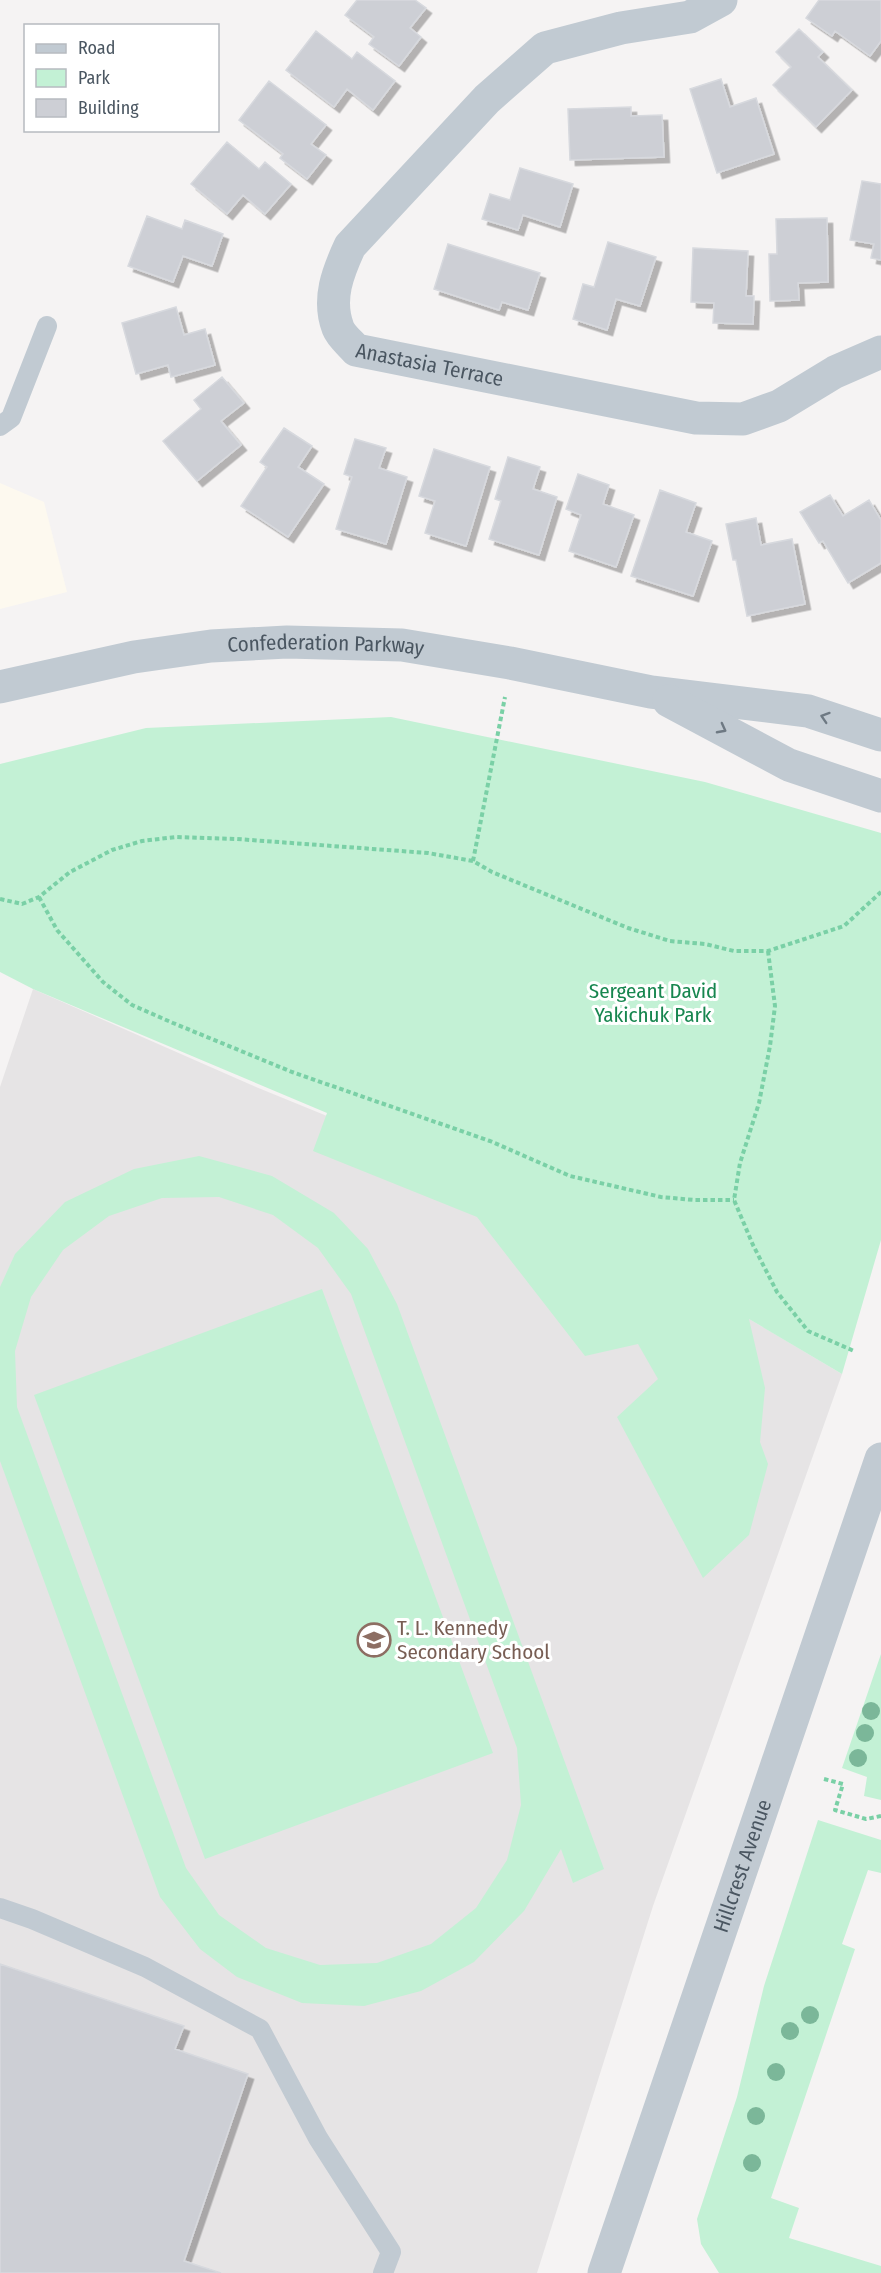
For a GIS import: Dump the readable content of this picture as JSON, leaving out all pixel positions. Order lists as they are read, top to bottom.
{
  "streets": {
    "street": ["Anastasia Terrace", "Confederation Parkway", "Hillcrest Avenue"]
  },
  "parks": ["Sergeant David Yakichuk Park"],
  "places": {
    "school or university": ["T. L. Kennedy Secondary School"]
  },
  "legend": ["Road", "Park", "Building"]
}
